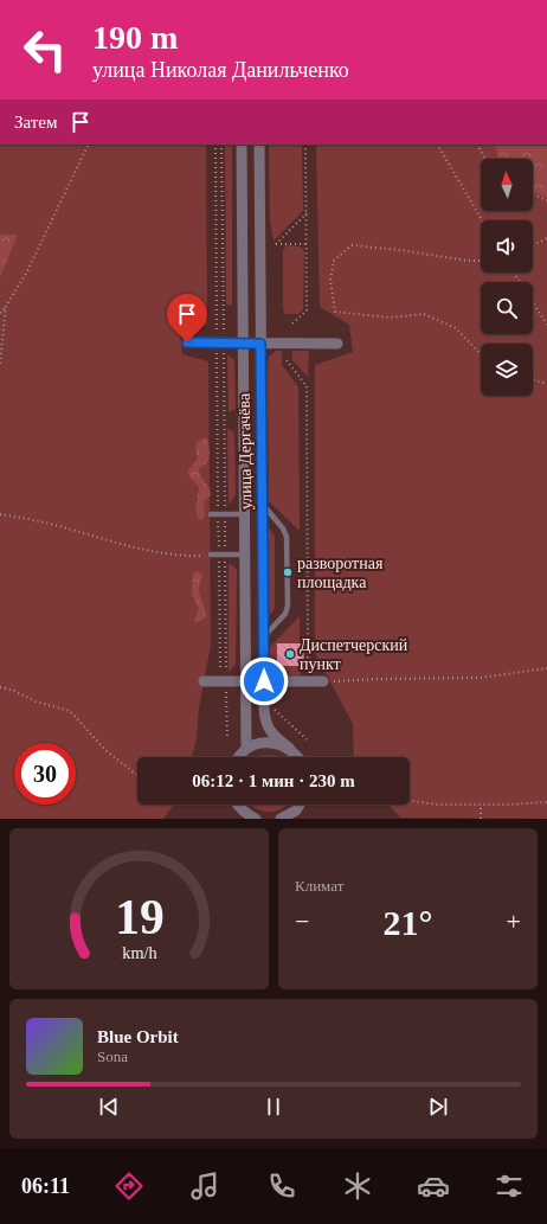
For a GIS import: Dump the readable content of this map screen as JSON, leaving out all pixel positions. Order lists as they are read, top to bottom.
{
  "streets": {
    "street": ["улица Дергачёва"]
  },
  "places": ["разворотная площадка", "Диспетчерский пункт"],
  "north": "top",
  "page": {
    "turn": ["190 m", "улица Николая Данильченко"],
    "then": "Затем",
    "limit": "30",
    "trip": "06:12 · 1 мин · 230 m",
    "tile": "Климат",
    "heat": ["−", "21°", "+"],
    "song": ["Blue Orbit", "Sona"],
    "tabs": "06:11",
    "gauge": ["19", "km/h"]
  }
}
